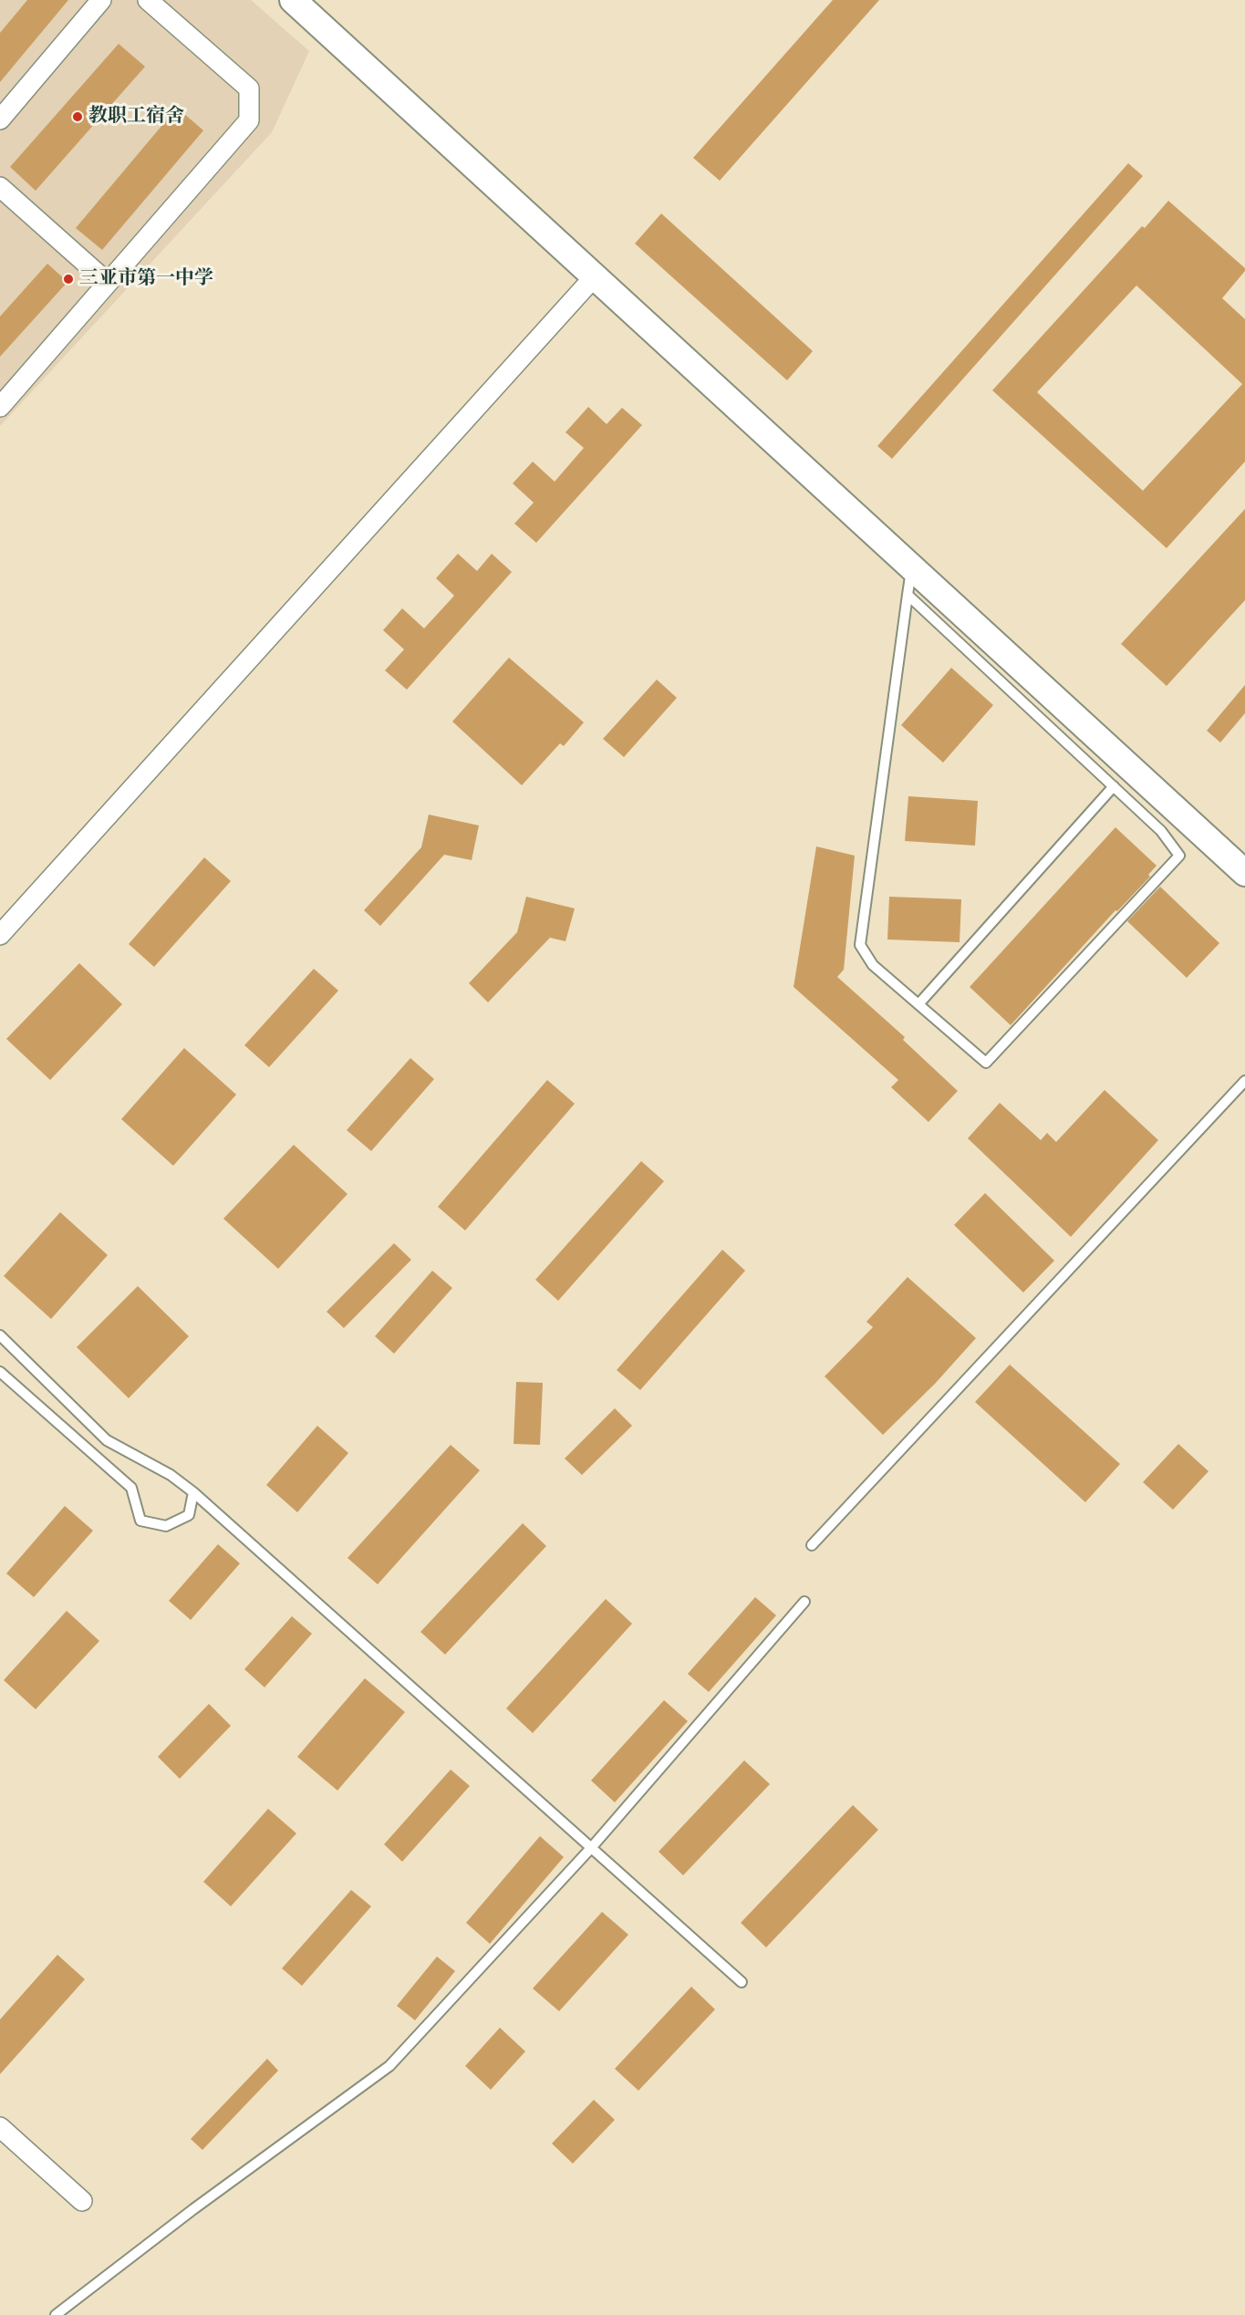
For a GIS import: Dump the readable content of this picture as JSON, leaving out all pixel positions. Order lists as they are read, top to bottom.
{
  "places": ["教职工宿舍", "三亚市第一中学"]
}
